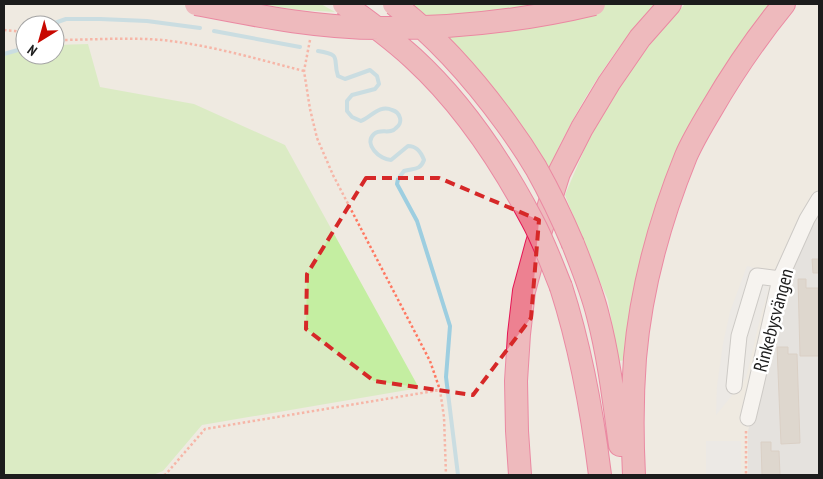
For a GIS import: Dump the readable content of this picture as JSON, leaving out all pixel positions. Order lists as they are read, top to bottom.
{
  "streets": {
    "street": ["Rinkebysvängen"]
  },
  "north": "bottom left"
}
